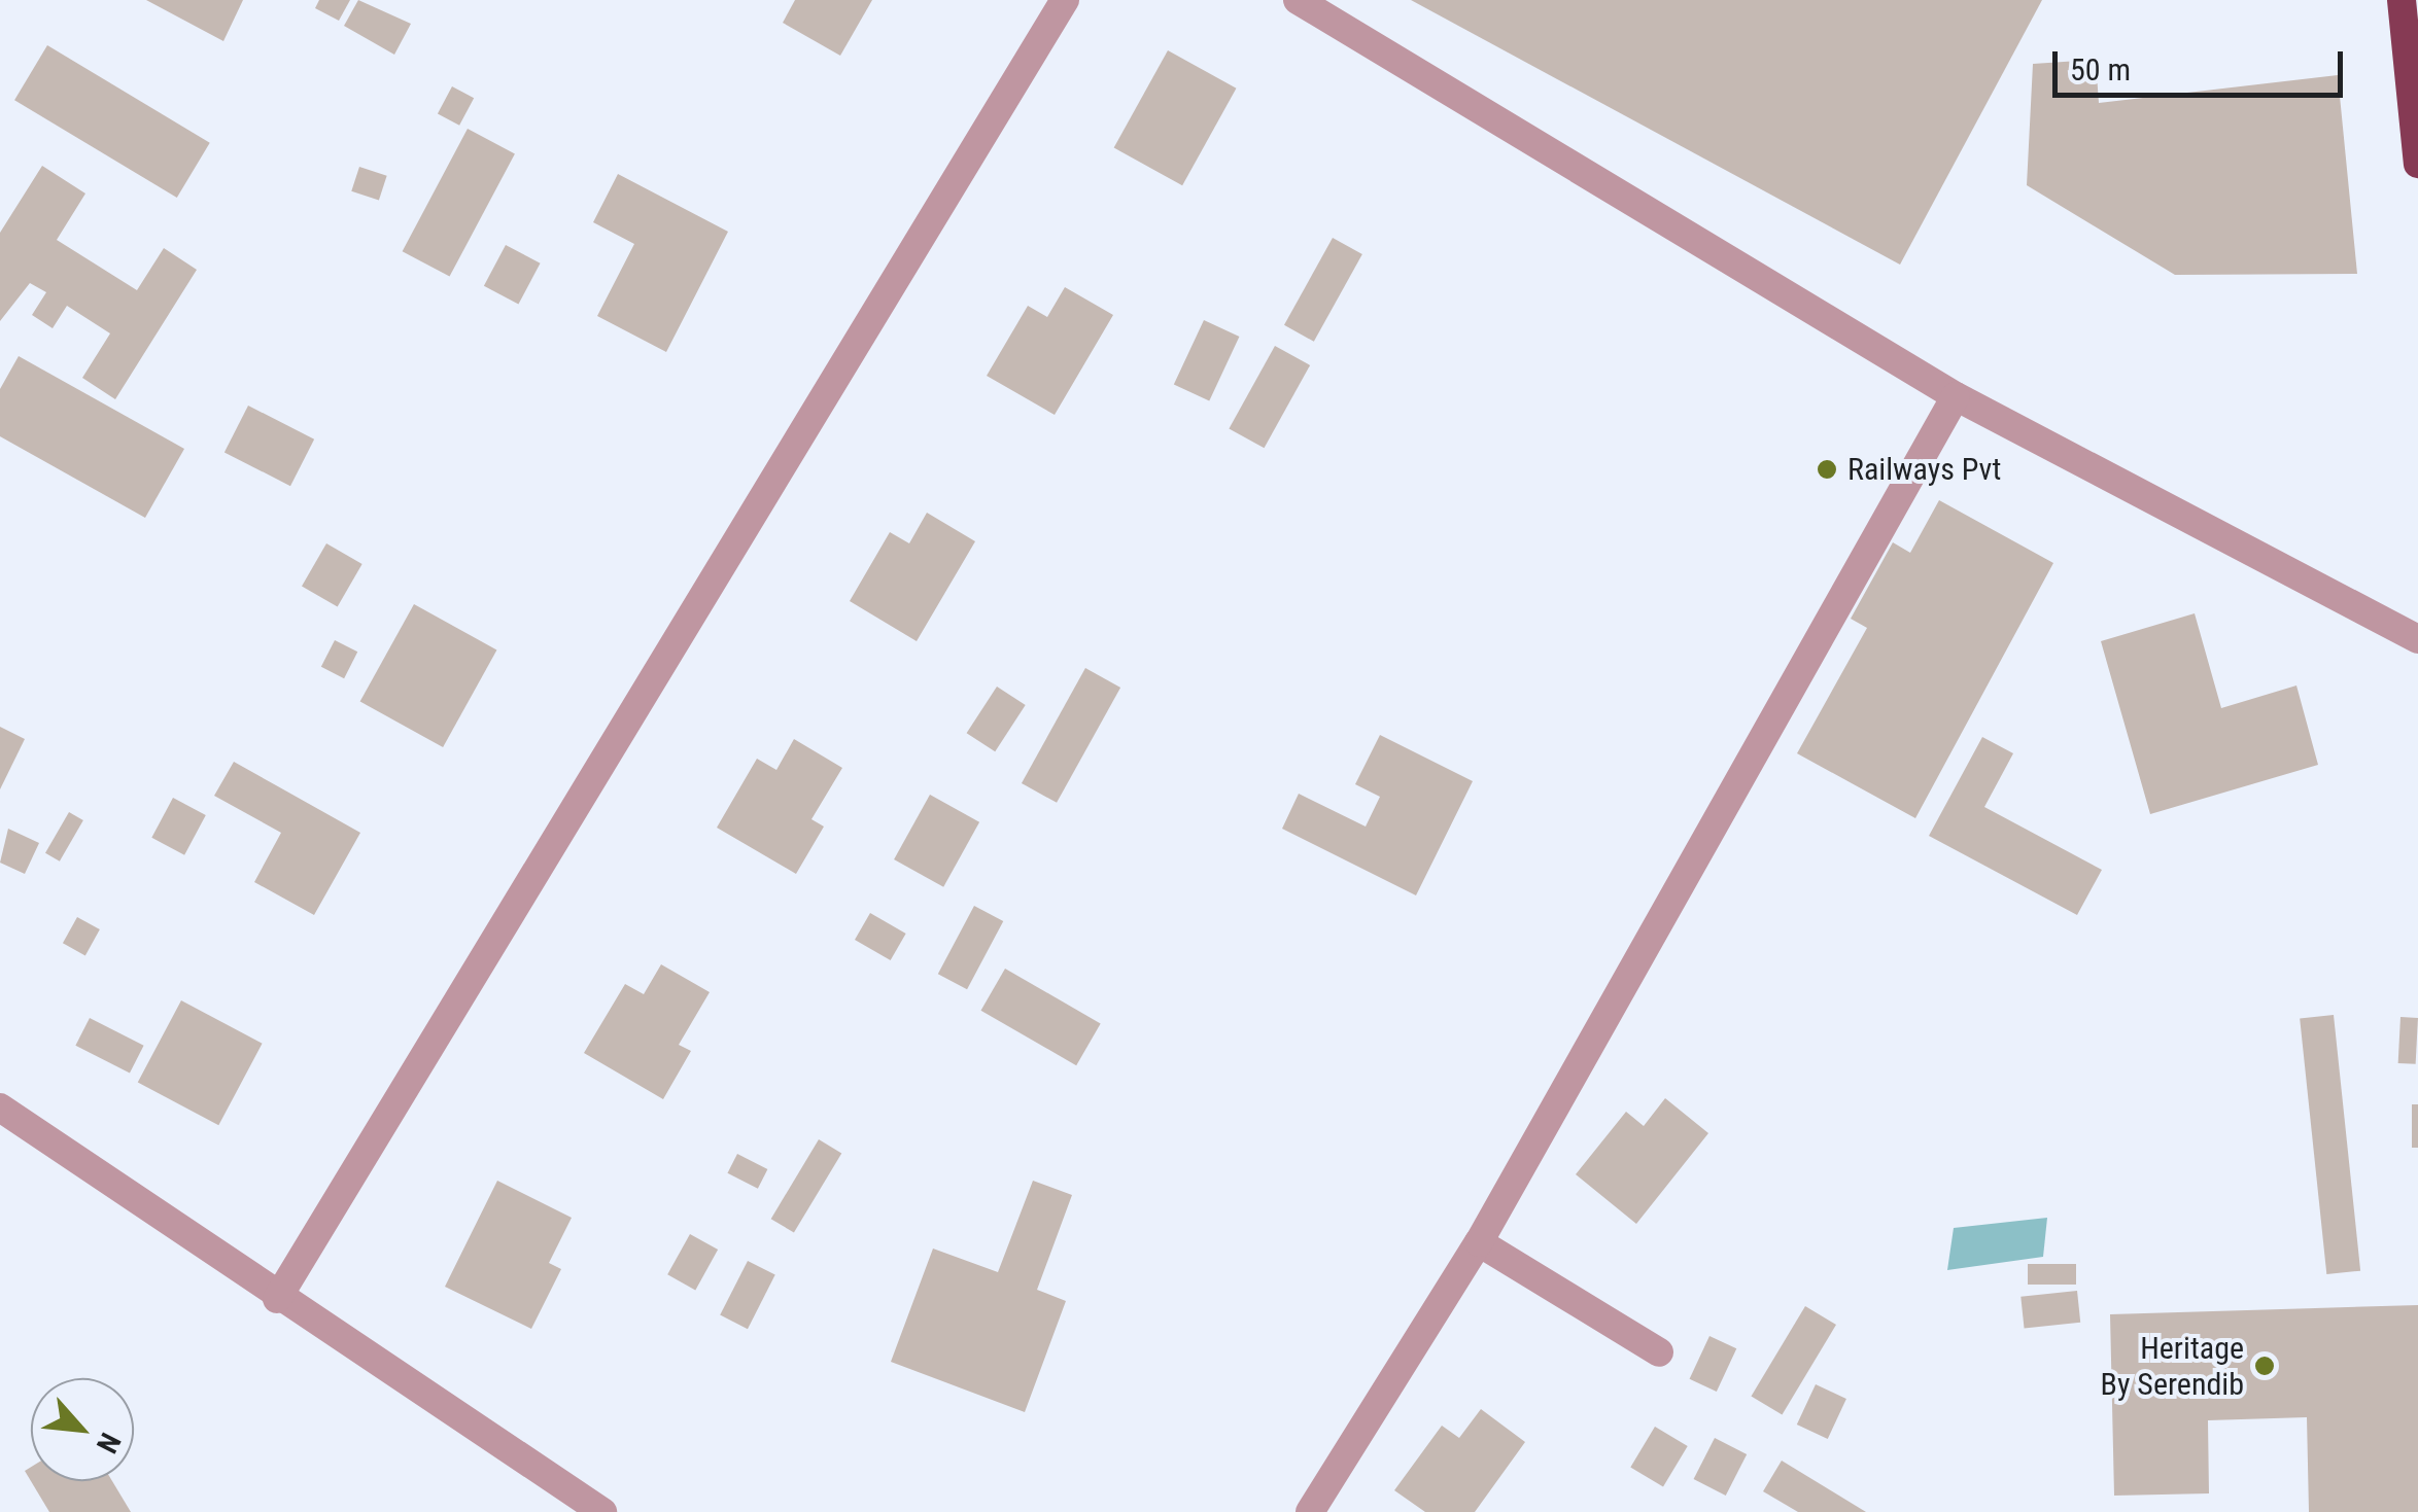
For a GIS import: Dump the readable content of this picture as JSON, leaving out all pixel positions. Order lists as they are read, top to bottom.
{
  "places": ["Railways Pvt", "Heritage By Serendib"],
  "scale_bar": "50 m",
  "north": "bottom right"
}
